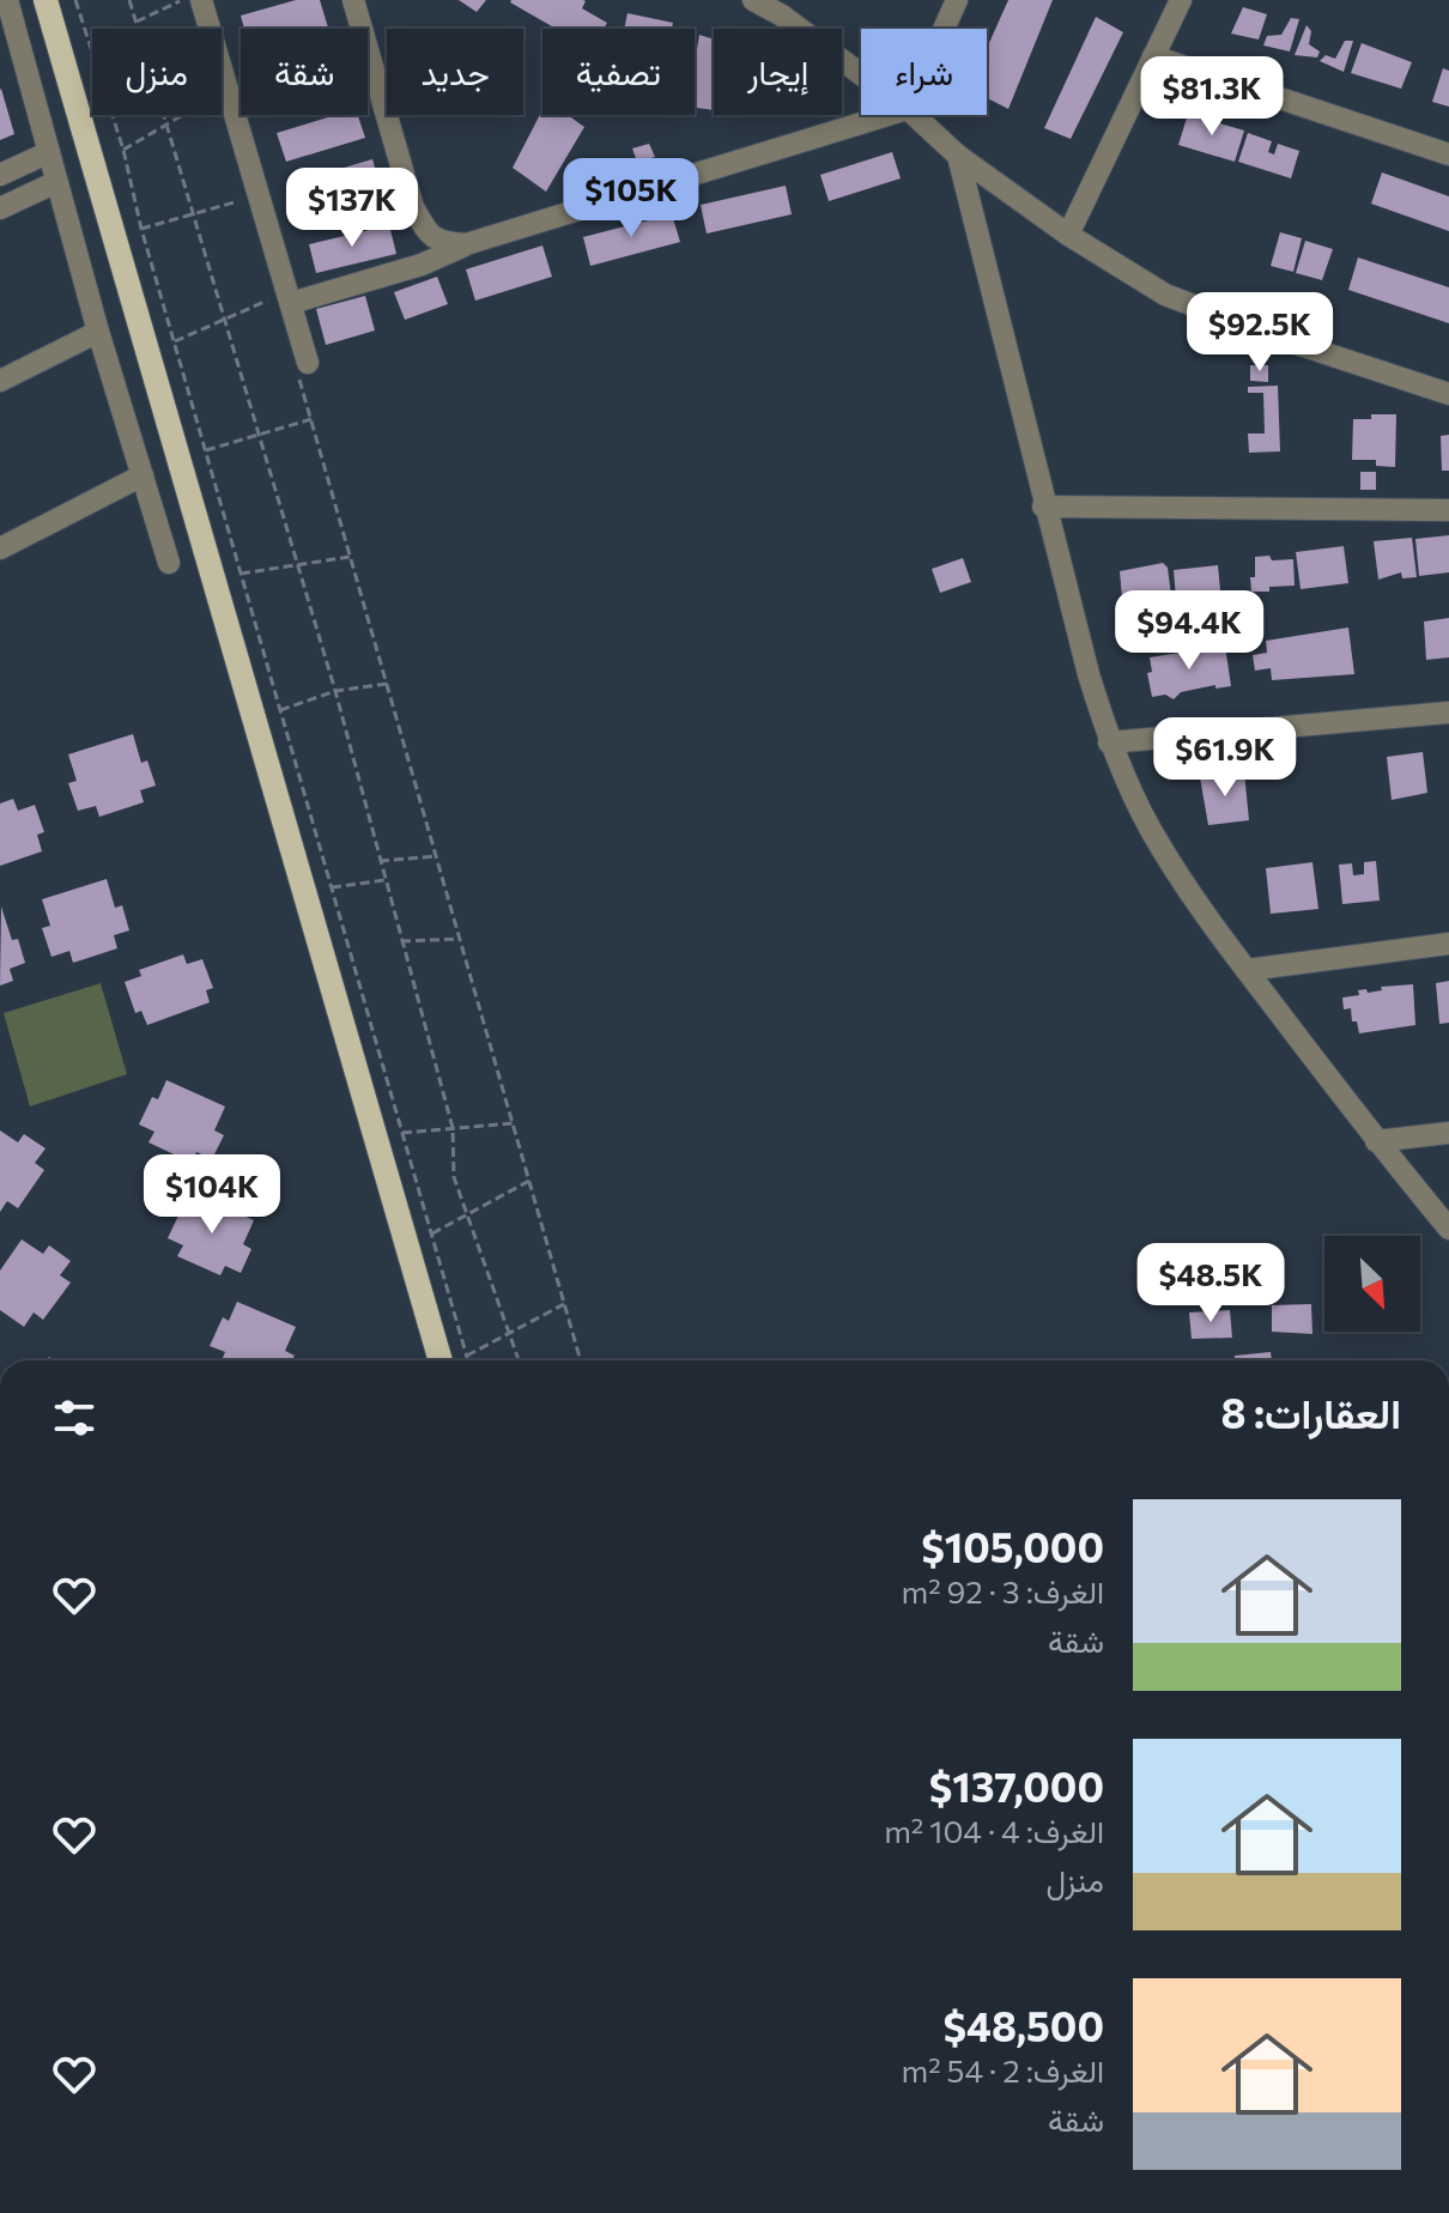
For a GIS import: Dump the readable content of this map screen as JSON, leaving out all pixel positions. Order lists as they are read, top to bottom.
{
  "north": "bottom right",
  "page": {
    "chip": [
      "شراء",
      "إيجار",
      "تصفية",
      "جديد",
      "شقة",
      "منزل"
    ],
    "price": [
      "$81.3K",
      "$105K",
      "$137K",
      "$92.5K",
      "$94.4K",
      "$61.9K",
      "$104K",
      "$48.5K"
    ],
    "heading": "العقارات: 8",
    "list": [
      {
        "name": "$105,000",
        "note": "الغرف: 3 · 92 m² · شقة"
      },
      {
        "name": "$137,000",
        "note": "الغرف: 4 · 104 m² · منزل"
      },
      {
        "name": "$48,500",
        "note": "الغرف: 2 · 54 m² · شقة"
      }
    ]
  }
}
